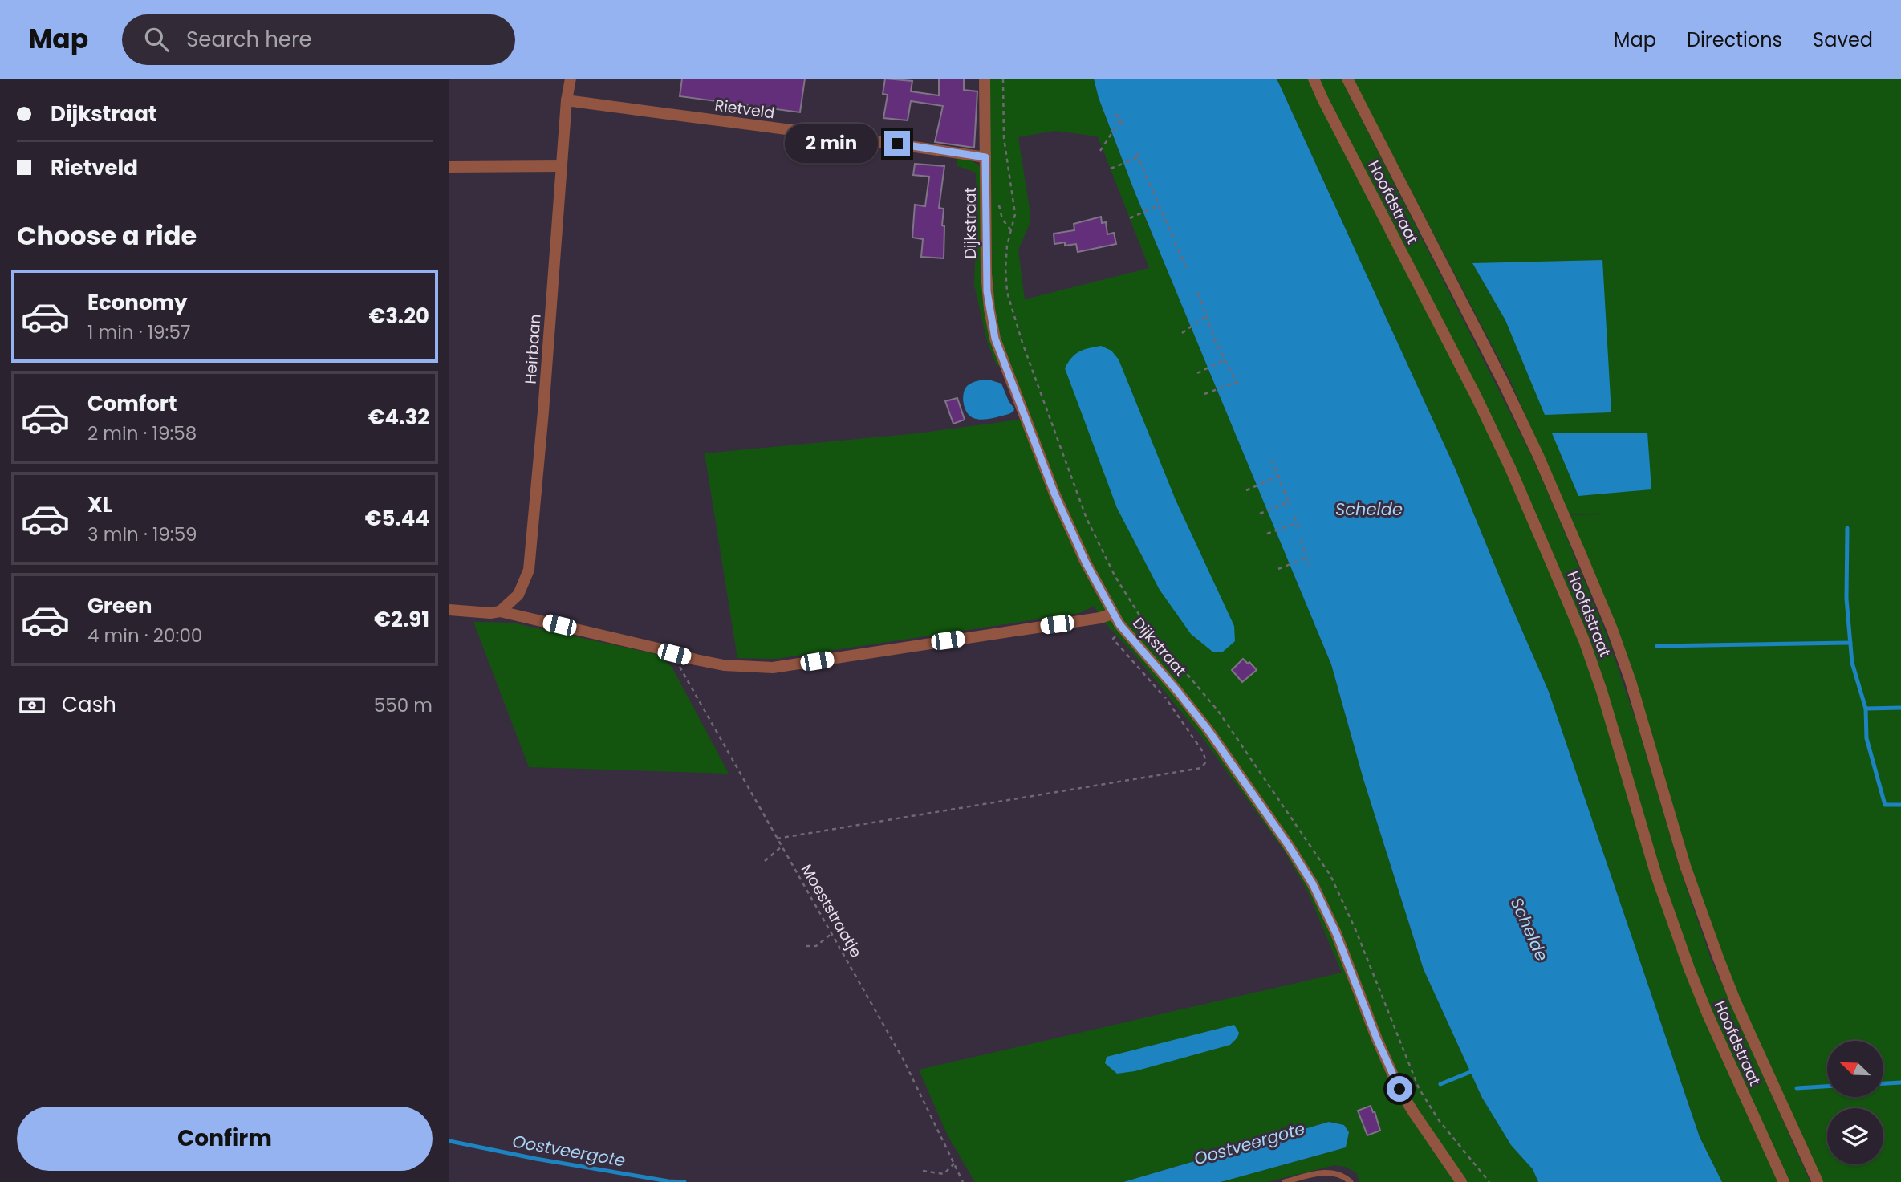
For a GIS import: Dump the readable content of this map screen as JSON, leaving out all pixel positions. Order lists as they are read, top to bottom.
{
  "streets": {
    "street": [
      "Rietveld",
      "Hoofdstraat",
      "Dijkstraat",
      "Heirbaan"
    ],
    "path": ["Moeststraatje"]
  },
  "crossings": [
    ["Rietveld", "Dijkstraat"],
    ["Rietveld", "Heirbaan"]
  ],
  "water": ["Schelde", "Oostveergote"],
  "north": "top left",
  "page": {
    "header": "Map",
    "search": "Search here",
    "nav": ["Map", "Directions", "Saved"],
    "banner": ["Dijkstraat", "Rietveld"],
    "bubble": "2 min",
    "heading": "Choose a ride",
    "list": [
      {
        "name": "Economy",
        "note": "1 min · 19:57",
        "value": "€3.20"
      },
      {
        "name": "Comfort",
        "note": "2 min · 19:58",
        "value": "€4.32"
      },
      {
        "name": "XL",
        "note": "3 min · 19:59",
        "value": "€5.44"
      },
      {
        "name": "Green",
        "note": "4 min · 20:00",
        "value": "€2.91"
      }
    ],
    "pay": ["Cash", "550 m"],
    "buttons": "Confirm"
  }
}
